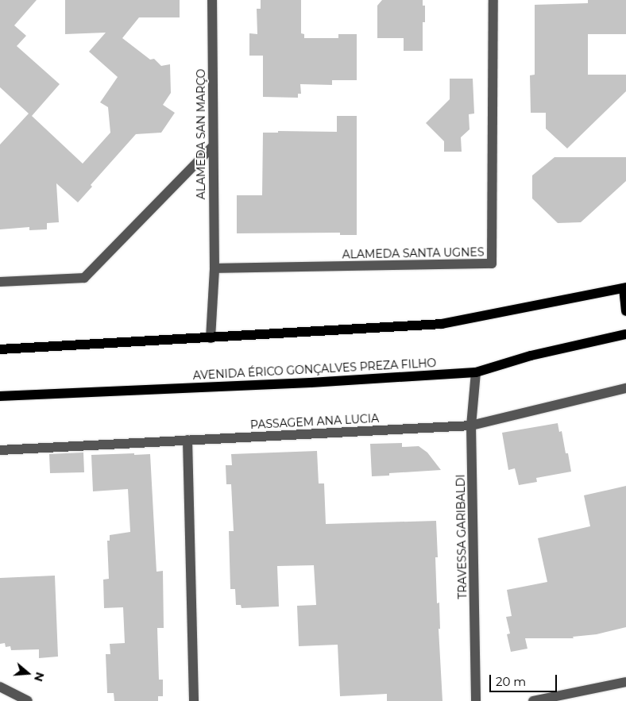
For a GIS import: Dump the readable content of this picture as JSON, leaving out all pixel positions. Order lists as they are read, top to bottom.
{
  "streets": {
    "main road": ["AVENIDA ÉRICO GONÇALVES PREZA FILHO"],
    "street": [
      "ALAMEDA SAN MARÇO",
      "ALAMEDA SANTA UGNES",
      "PASSAGEM ANA LUCIA",
      "TRAVESSA GARIBALDI"
    ]
  },
  "crossings": [
    ["ALAMEDA SAN MARÇO", "ALAMEDA SANTA UGNES"],
    ["AVENIDA ÉRICO GONÇALVES PREZA FILHO", "TRAVESSA GARIBALDI"],
    ["PASSAGEM ANA LUCIA", "TRAVESSA GARIBALDI"]
  ],
  "scale_bar": "20 m",
  "north": "right"
}
